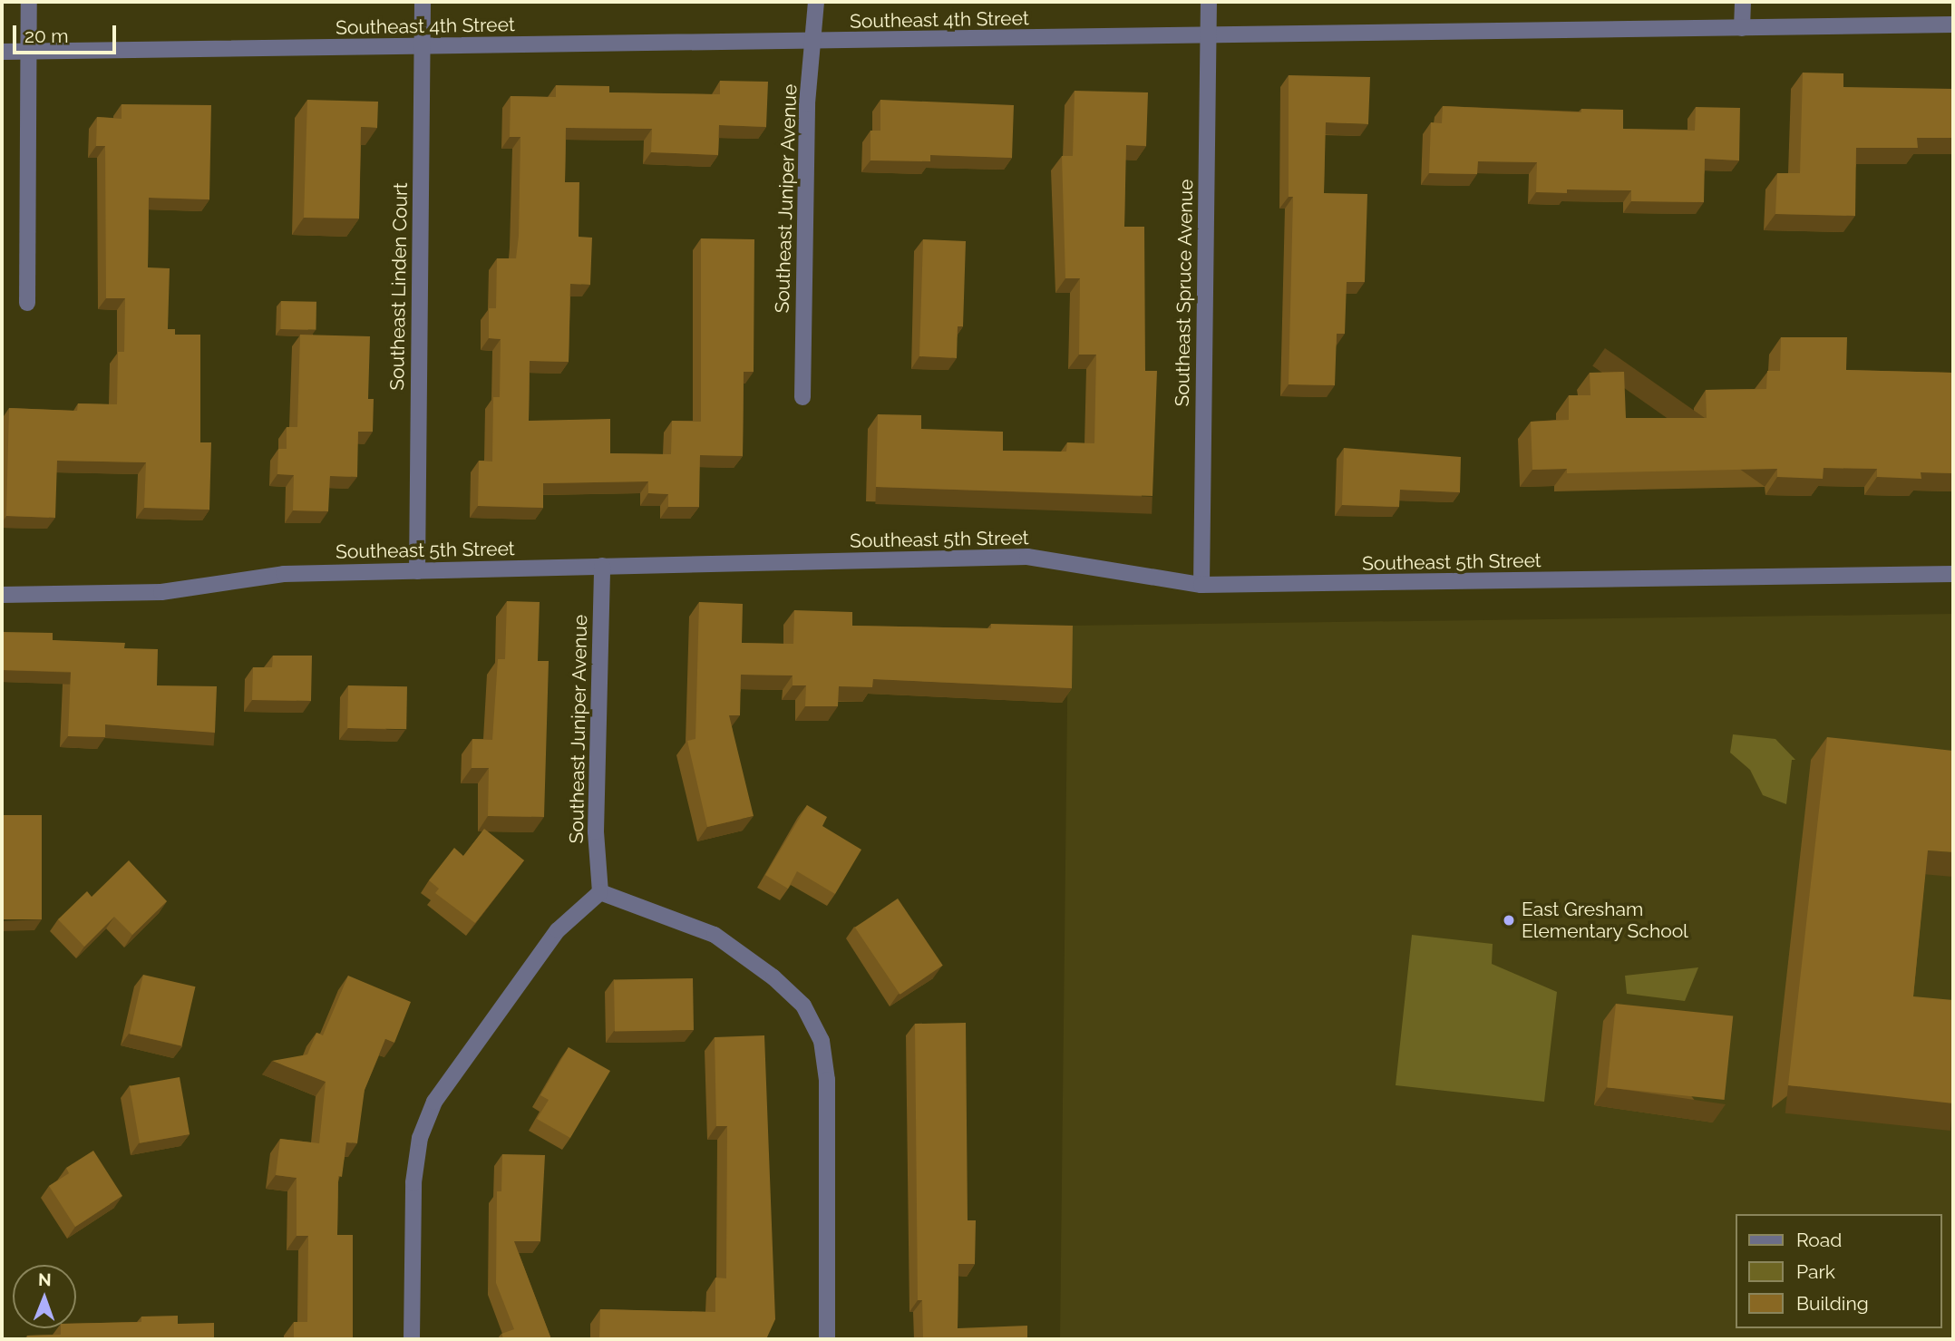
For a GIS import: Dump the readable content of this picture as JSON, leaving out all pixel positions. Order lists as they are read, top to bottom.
{
  "streets": {
    "street": [
      "Southeast 4th Street",
      "Southeast Juniper Avenue",
      "Southeast Linden Court",
      "Southeast Spruce Avenue",
      "Southeast 5th Street"
    ]
  },
  "crossings": [
    ["Southeast 4th Street", "Southeast Juniper Avenue"],
    ["Southeast 4th Street", "Southeast Linden Court"],
    ["Southeast 4th Street", "Southeast Spruce Avenue"],
    ["Southeast Juniper Avenue", "Southeast 5th Street"],
    ["Southeast Linden Court", "Southeast 5th Street"],
    ["Southeast Spruce Avenue", "Southeast 5th Street"]
  ],
  "places": ["East Gresham Elementary School"],
  "legend": ["Road", "Park", "Building"],
  "scale_bar": "20 m",
  "north": "top"
}
